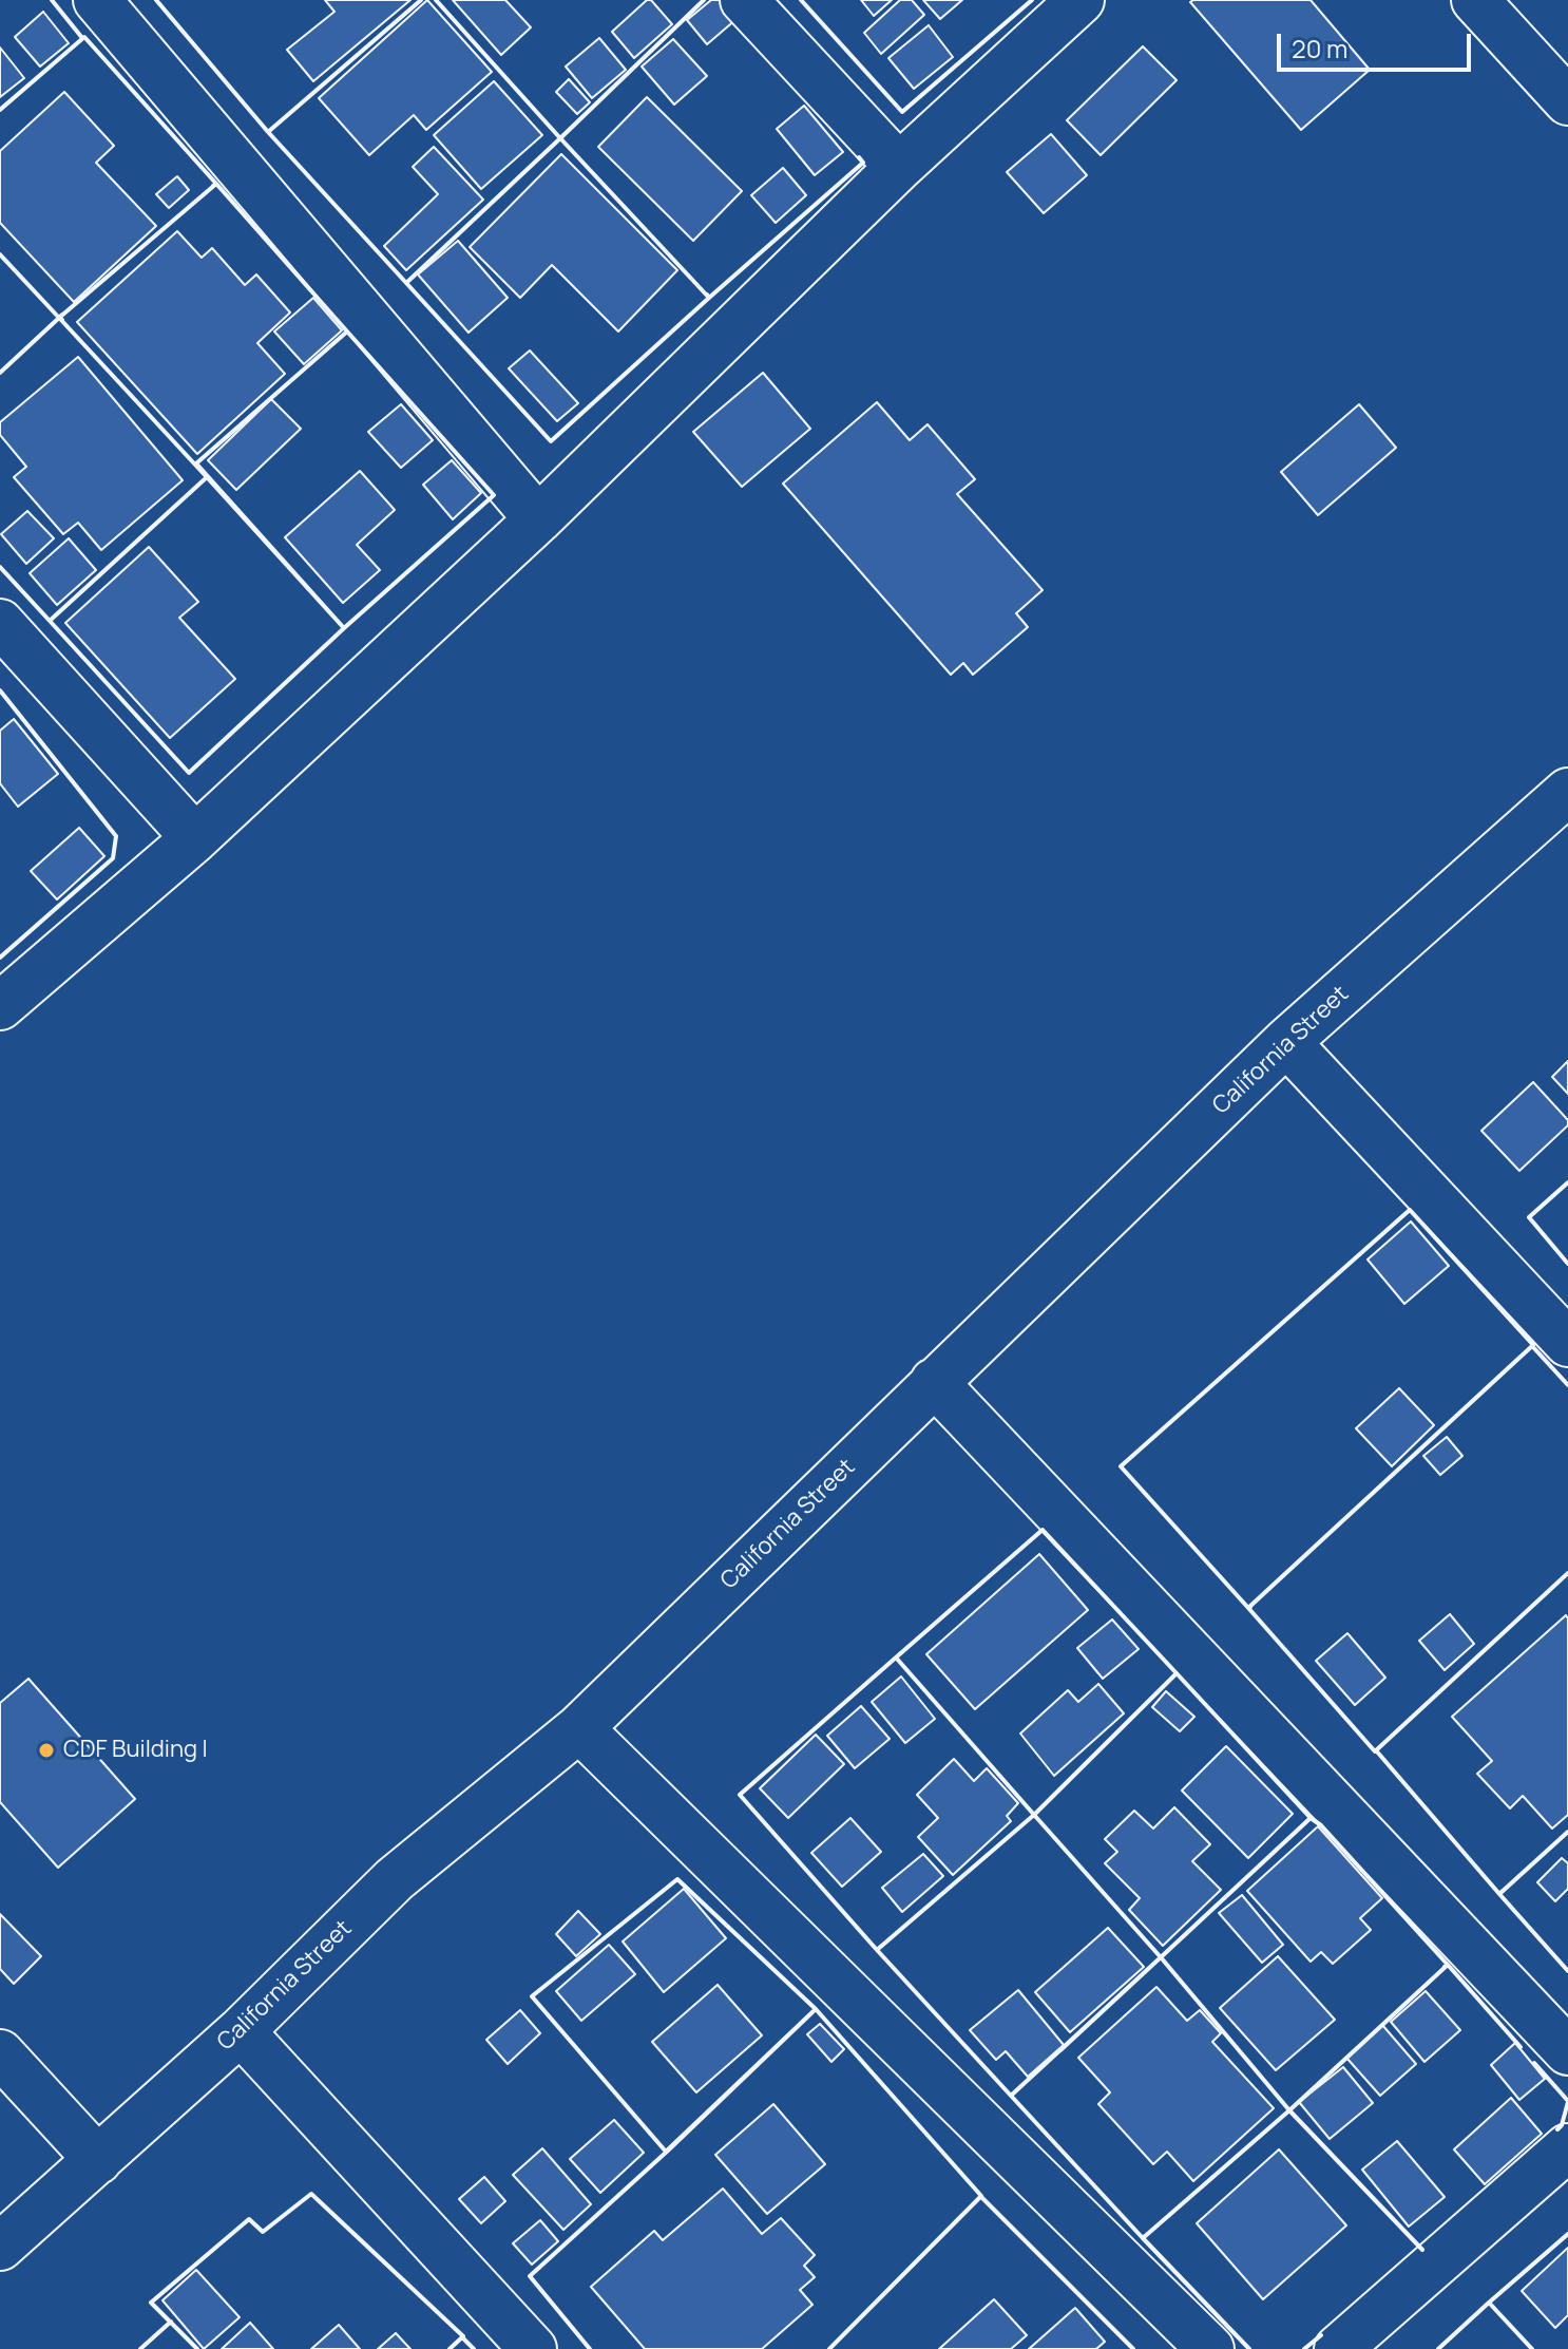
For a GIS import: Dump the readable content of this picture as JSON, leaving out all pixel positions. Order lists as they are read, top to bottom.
{
  "streets": {
    "street": ["California Street"]
  },
  "places": ["CDF Building I"],
  "scale_bar": "20 m"
}
